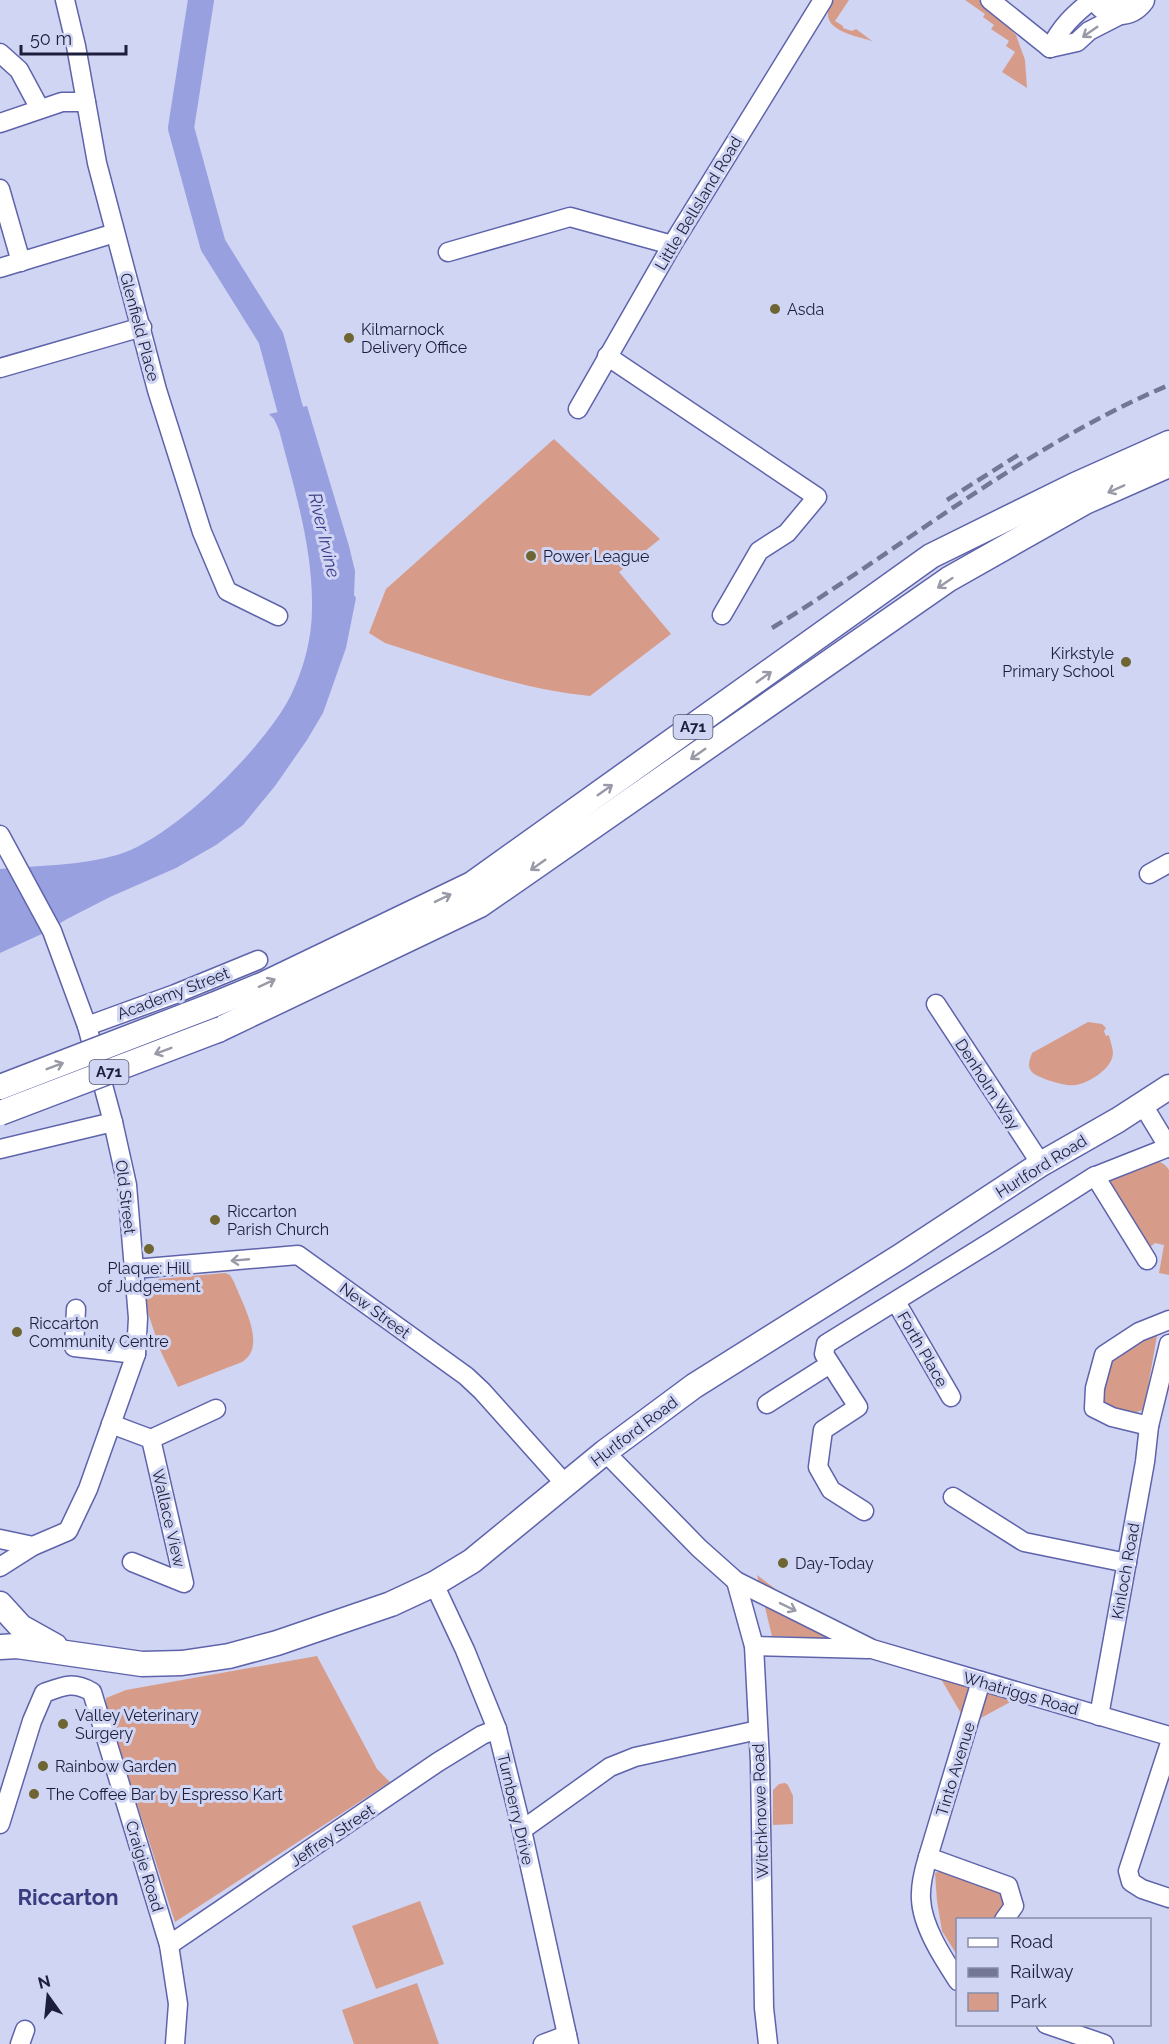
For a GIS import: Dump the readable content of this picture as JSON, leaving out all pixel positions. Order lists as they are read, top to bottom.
{
  "streets": {
    "main road": ["A71", "Hurlford Road"],
    "street": [
      "Little Bellsland Road",
      "Glenfield Place",
      "Academy Street",
      "Denholm Way",
      "Old Street",
      "New Street",
      "Forth Place",
      "Wallace View",
      "Kinloch Road",
      "Whatriggs Road",
      "Tinto Avenue",
      "Turnberry Drive",
      "Witchknowe Road",
      "Jeffrey Street",
      "Craigie Road"
    ]
  },
  "crossings": [
    ["Academy Street", "Old Street"],
    ["Denholm Way", "Hurlford Road"],
    ["Hurlford Road", "New Street"],
    ["Hurlford Road", "Turnberry Drive"],
    ["Old Street", "New Street"],
    ["Kinloch Road", "Whatriggs Road"],
    ["Whatriggs Road", "Tinto Avenue"],
    ["Whatriggs Road", "Witchknowe Road"],
    ["Turnberry Drive", "Jeffrey Street"],
    ["Jeffrey Street", "Craigie Road"]
  ],
  "one_way": ["New Street"],
  "districts": ["Riccarton"],
  "water": ["River Irvine"],
  "places": [
    "Asda",
    "Kilmarnock Delivery Office",
    "Power League",
    "Kirkstyle Primary School",
    "Riccarton Parish Church",
    "Plaque: Hill of Judgement",
    "Riccarton Community Centre",
    "Day-Today",
    "Valley Veterinary Surgery",
    "Rainbow Garden",
    "The Coffee Bar by Espresso Kart"
  ],
  "legend": ["Road", "Railway", "Park"],
  "scale_bar": "50 m",
  "north": "top"
}
